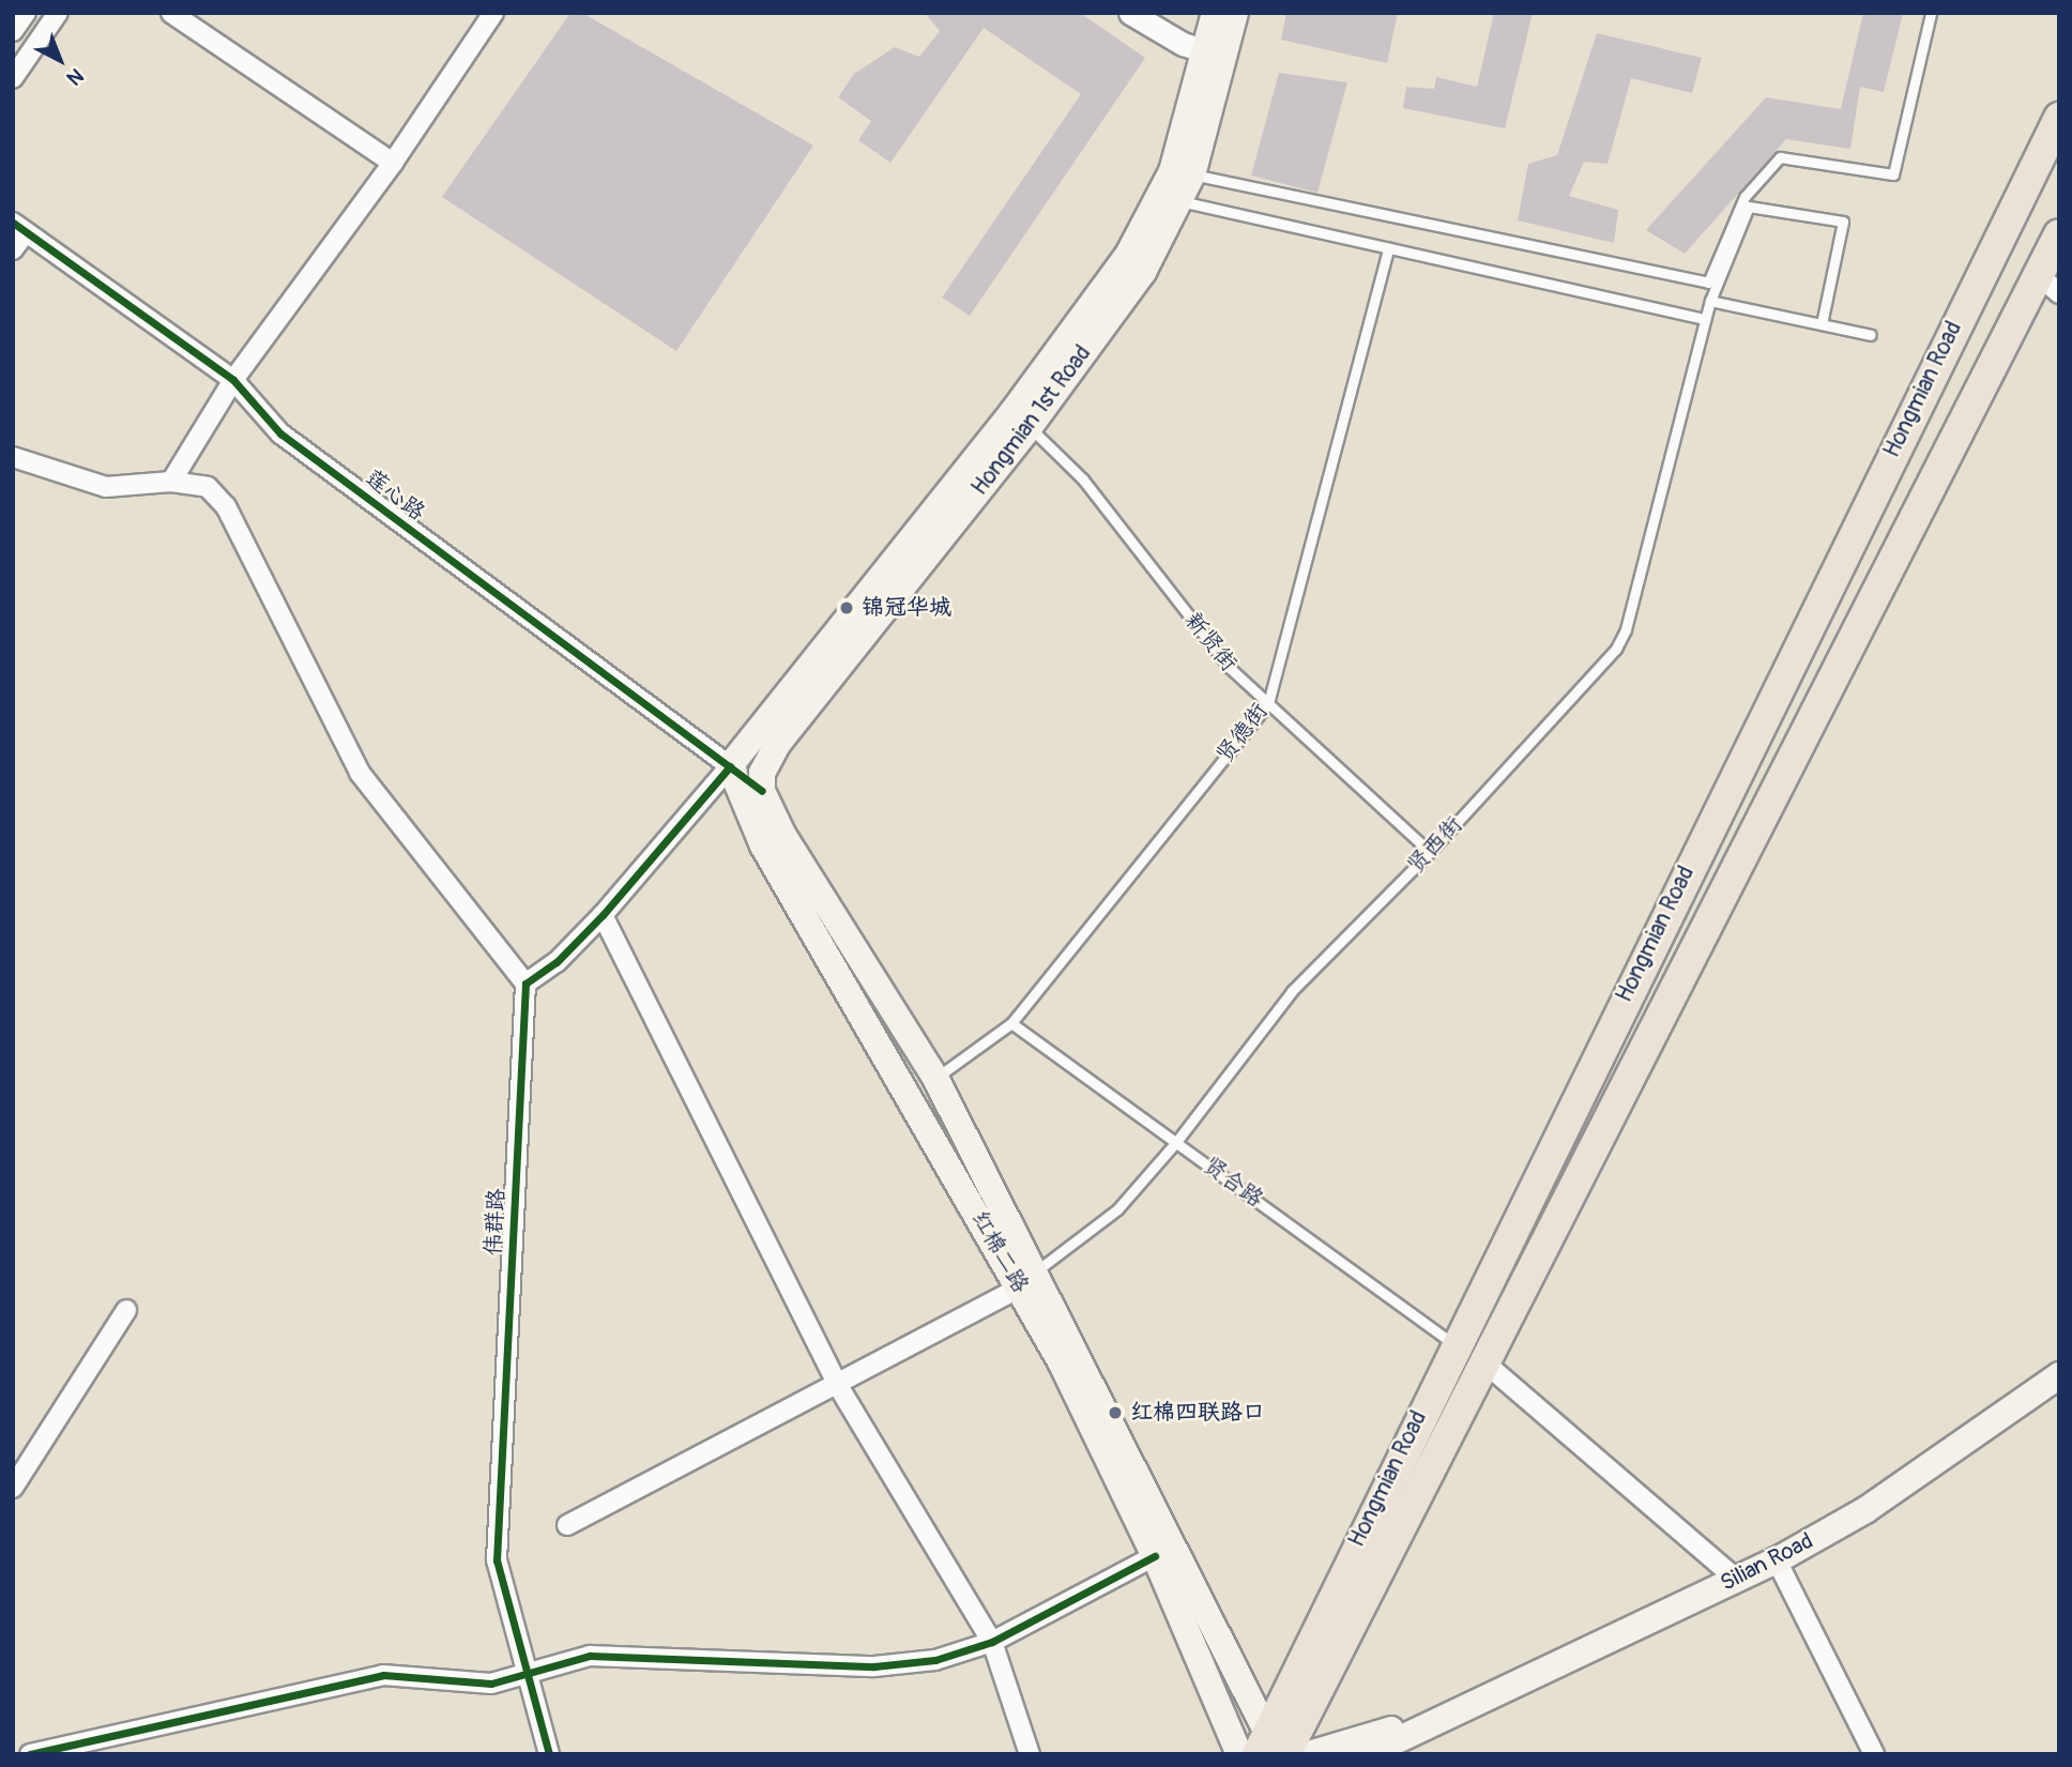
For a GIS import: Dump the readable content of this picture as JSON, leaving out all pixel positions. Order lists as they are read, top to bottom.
{
  "streets": {
    "main road": [
      "Hongmian Road",
      "Hongmian 1st Road",
      "红棉二路",
      "Silian Road"
    ],
    "street": ["莲心路", "伟群路"],
    "lane": [
      "新贤街",
      "贤德街",
      "贤西街",
      "贤合路"
    ]
  },
  "crossings": [
    ["Hongmian Road", "贤合路"],
    ["Hongmian Road", "红棉二路"],
    ["Hongmian 1st Road", "莲心路"],
    ["Hongmian 1st Road", "新贤街"],
    ["Hongmian 1st Road", "红棉二路"],
    ["莲心路", "红棉二路"],
    ["新贤街", "贤德街"],
    ["新贤街", "贤西街"],
    ["贤德街", "贤合路"],
    ["贤德街", "红棉二路"],
    ["贤西街", "贤合路"],
    ["贤西街", "红棉二路"]
  ],
  "places": ["锦冠华城", "红棉四联路口"],
  "north": "bottom right"
}
